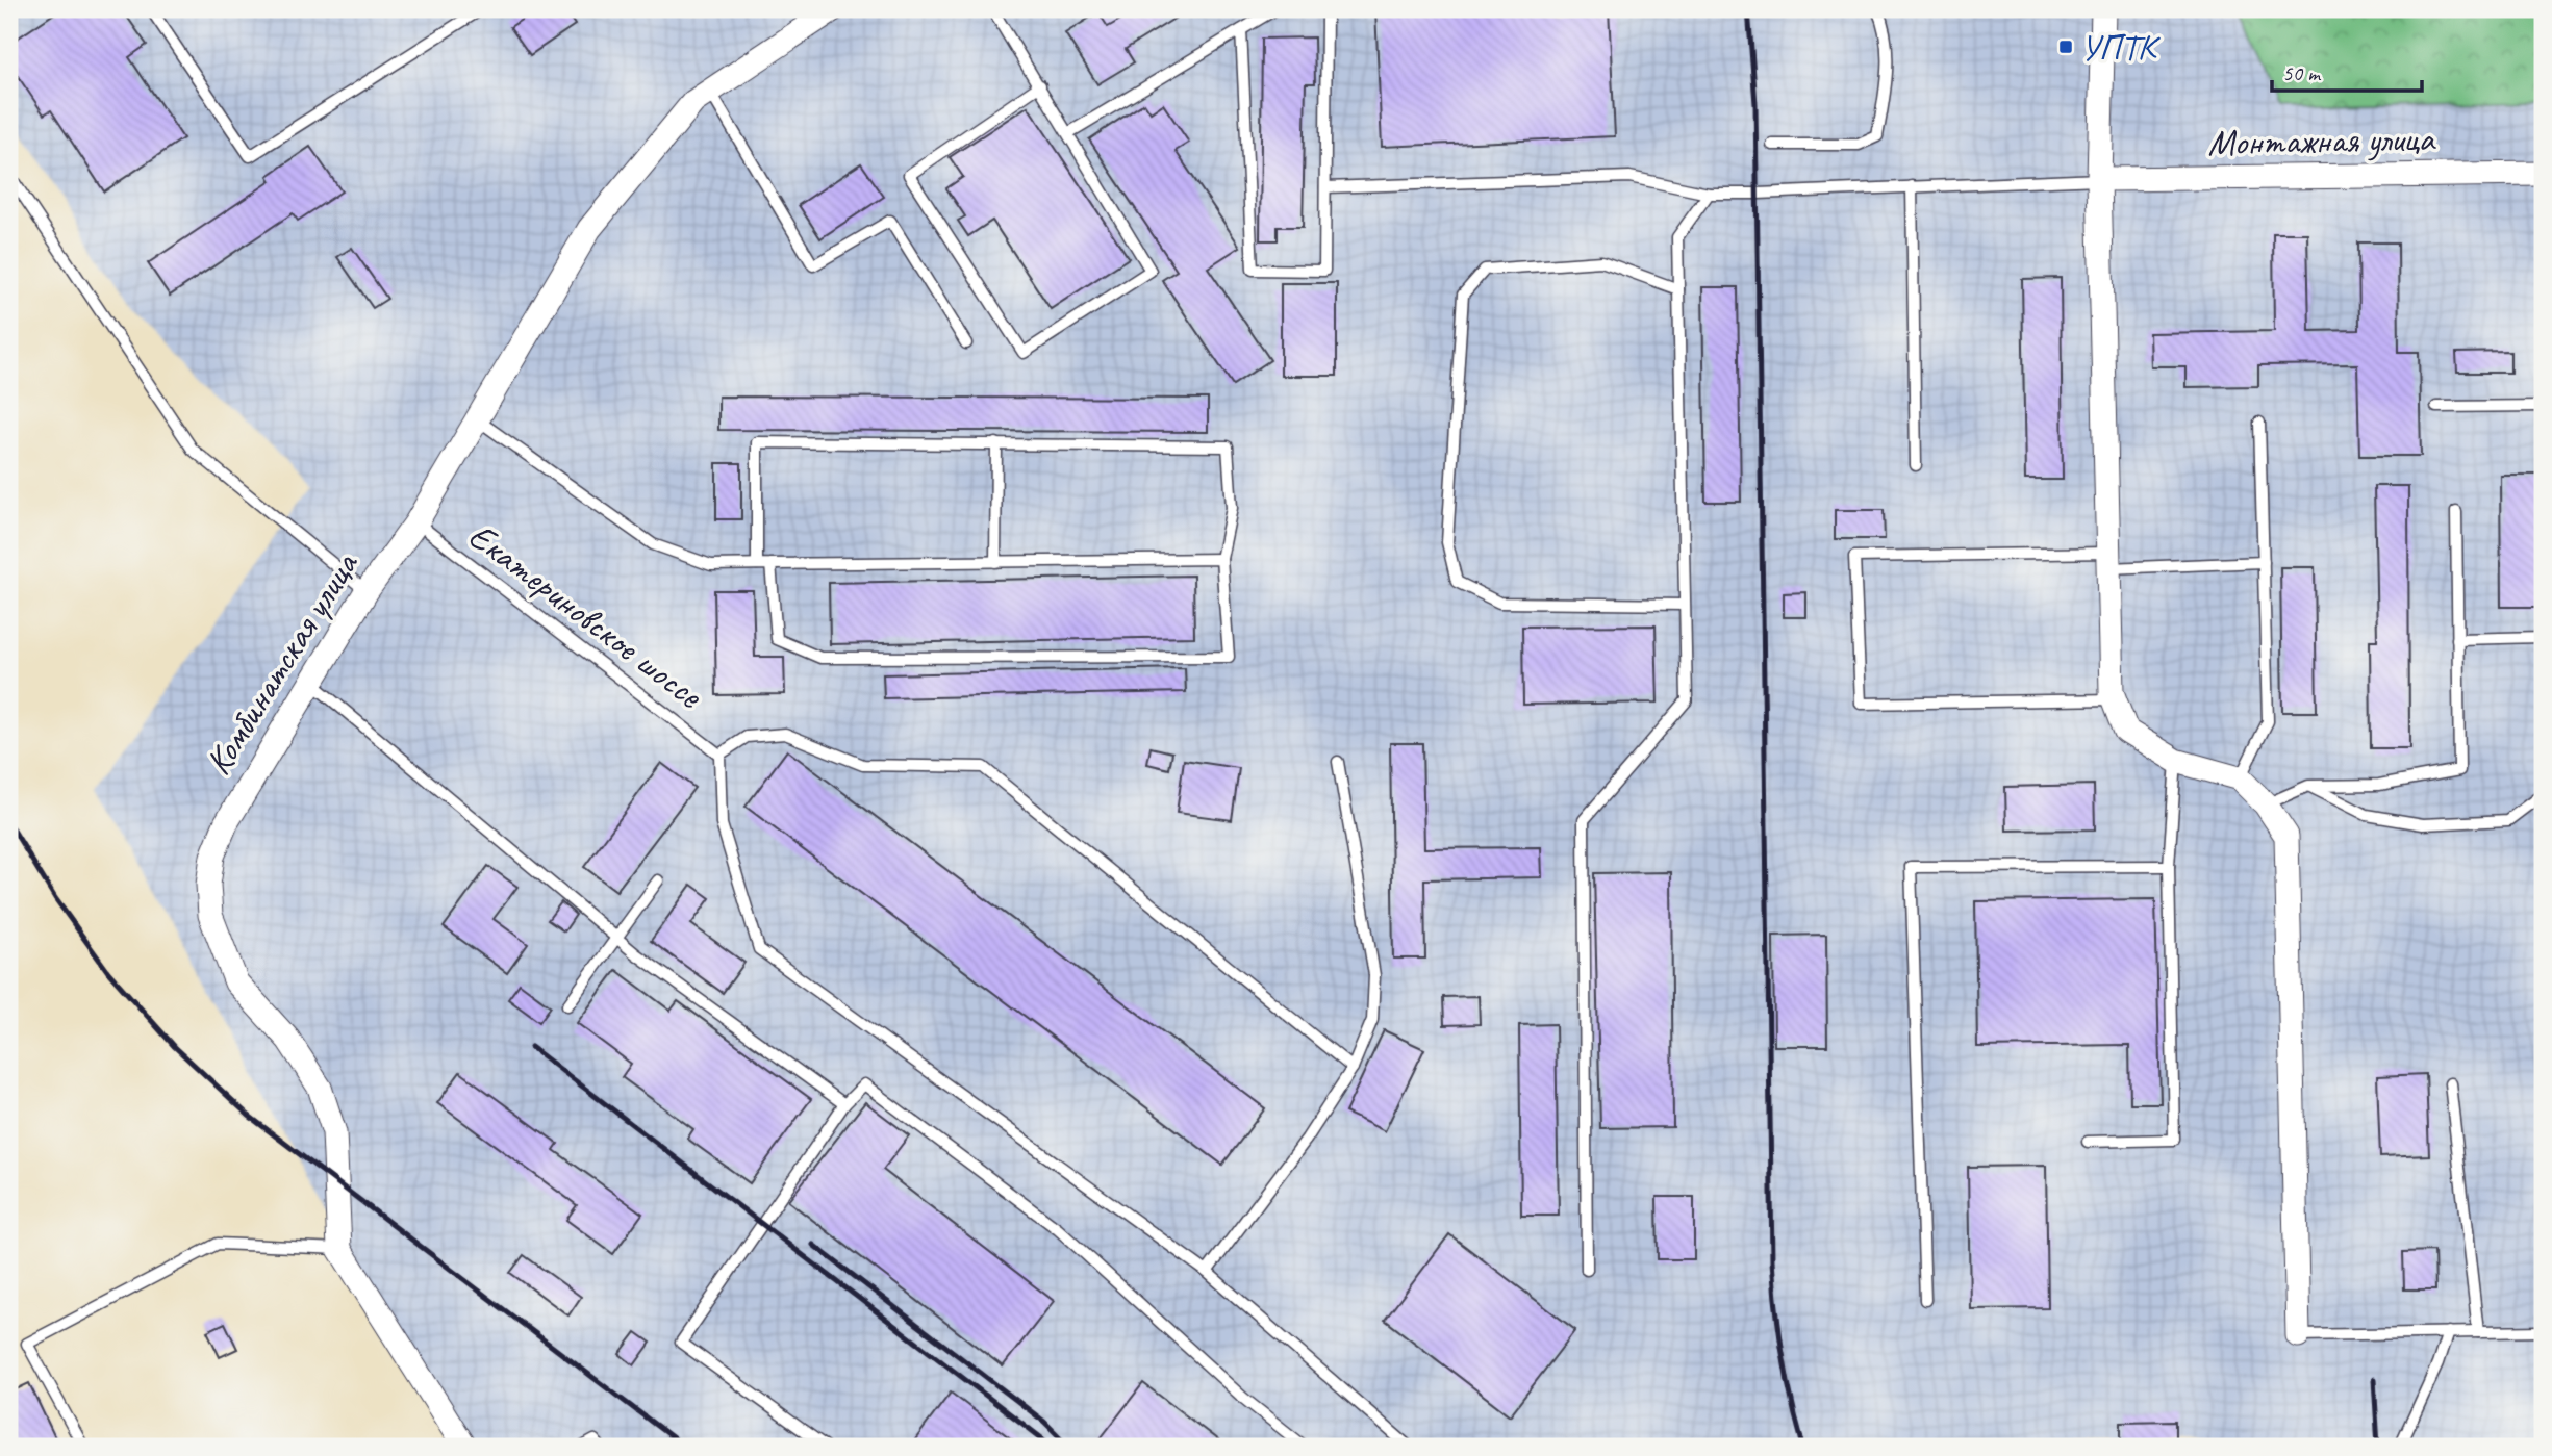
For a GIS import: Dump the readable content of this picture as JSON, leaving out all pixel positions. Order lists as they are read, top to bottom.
{
  "streets": {
    "street": ["Монтажная улица", "Комбинатская улица"],
    "lane": ["Екатериновское шоссе"]
  },
  "crossings": [
    ["Екатериновское шоссе", "Комбинатская улица"]
  ],
  "places": {
    "transit": ["УПТК"]
  },
  "scale_bar": "50 m"
}
